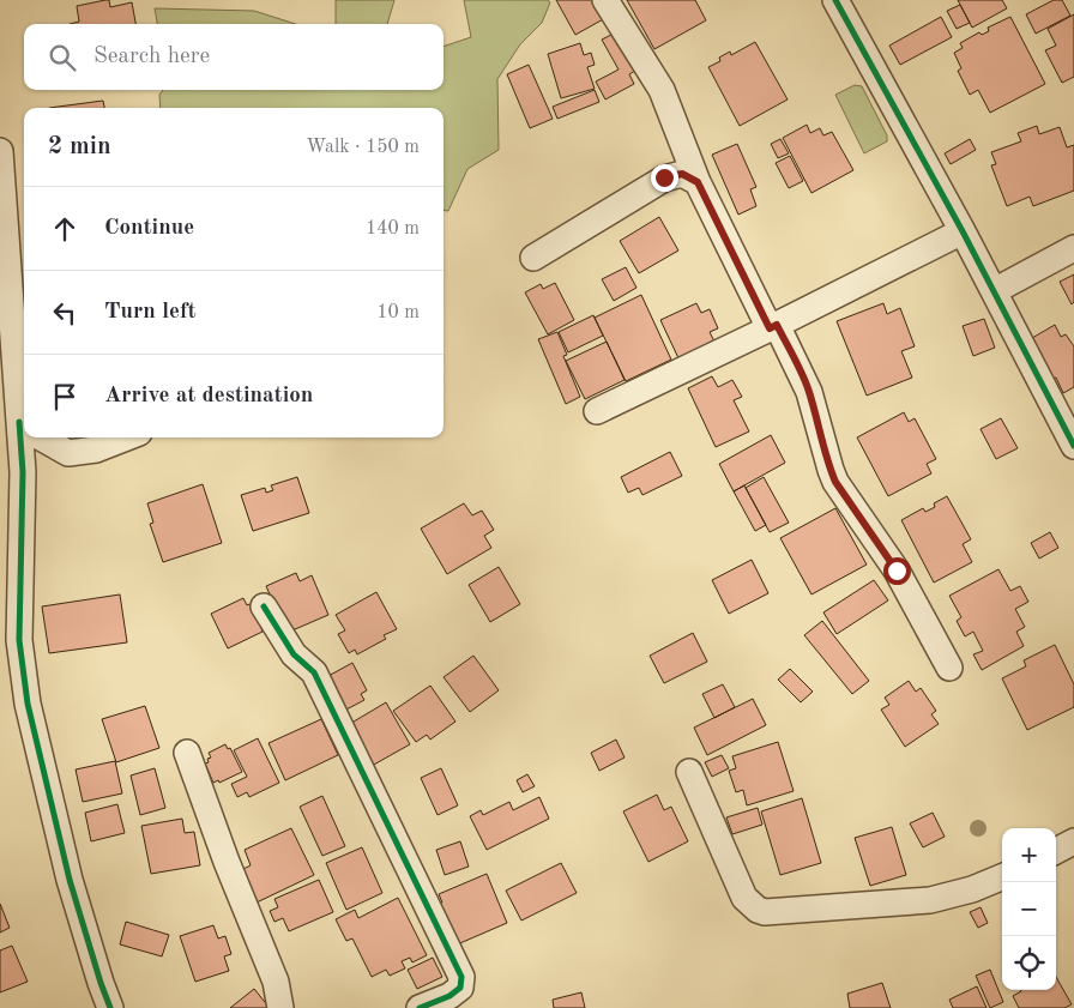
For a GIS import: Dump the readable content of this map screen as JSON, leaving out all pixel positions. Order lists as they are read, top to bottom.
{
  "page": {
    "search": "Search here",
    "heading": ["2 min", "Walk · 150 m"],
    "list": [
      ["Continue", "140 m"],
      ["Turn left", "10 m"],
      "Arrive at destination"
    ],
    "map_buttons": ["+", "−"]
  }
}
